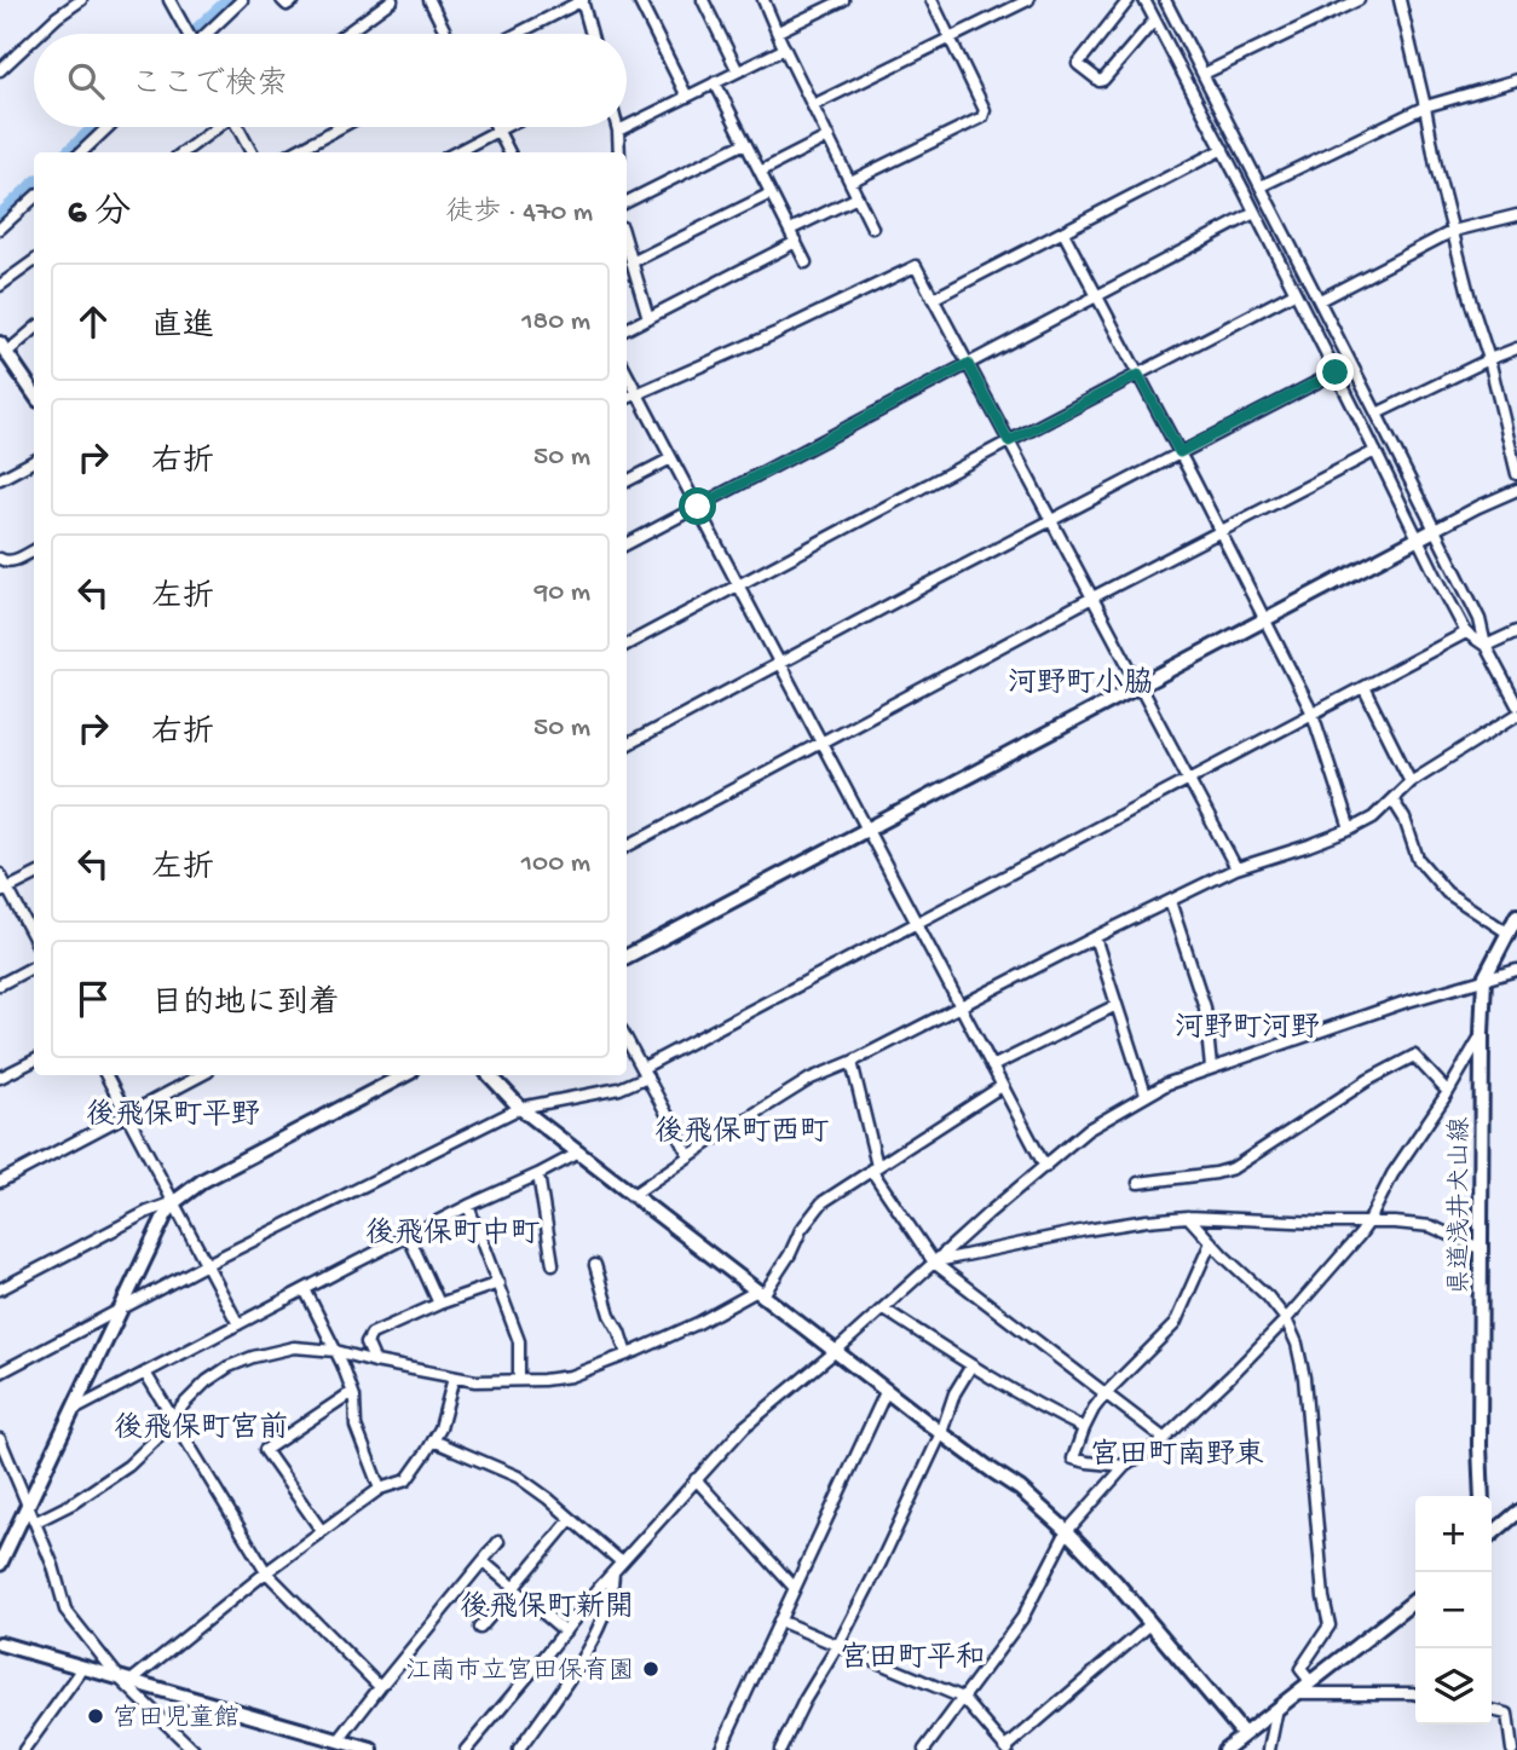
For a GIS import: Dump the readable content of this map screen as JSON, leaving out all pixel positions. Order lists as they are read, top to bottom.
{
  "streets": {
    "street": ["県道浅井犬山線"]
  },
  "districts": [
    "河野町小脇",
    "河野町河野",
    "後飛保町平野",
    "後飛保町西町",
    "後飛保町中町",
    "後飛保町宮前",
    "宮田町南野東",
    "後飛保町新開",
    "宮田町平和"
  ],
  "places": ["江南市立宮田保育園", "宮田児童館"],
  "page": {
    "search": "ここで検索",
    "heading": ["6 分", "徒歩 · 470 m"],
    "list": [
      ["直進", "180 m"],
      ["右折", "50 m"],
      ["左折", "90 m"],
      ["右折", "50 m"],
      ["左折", "100 m"],
      "目的地に到着"
    ],
    "map_buttons": ["+", "−"]
  }
}
